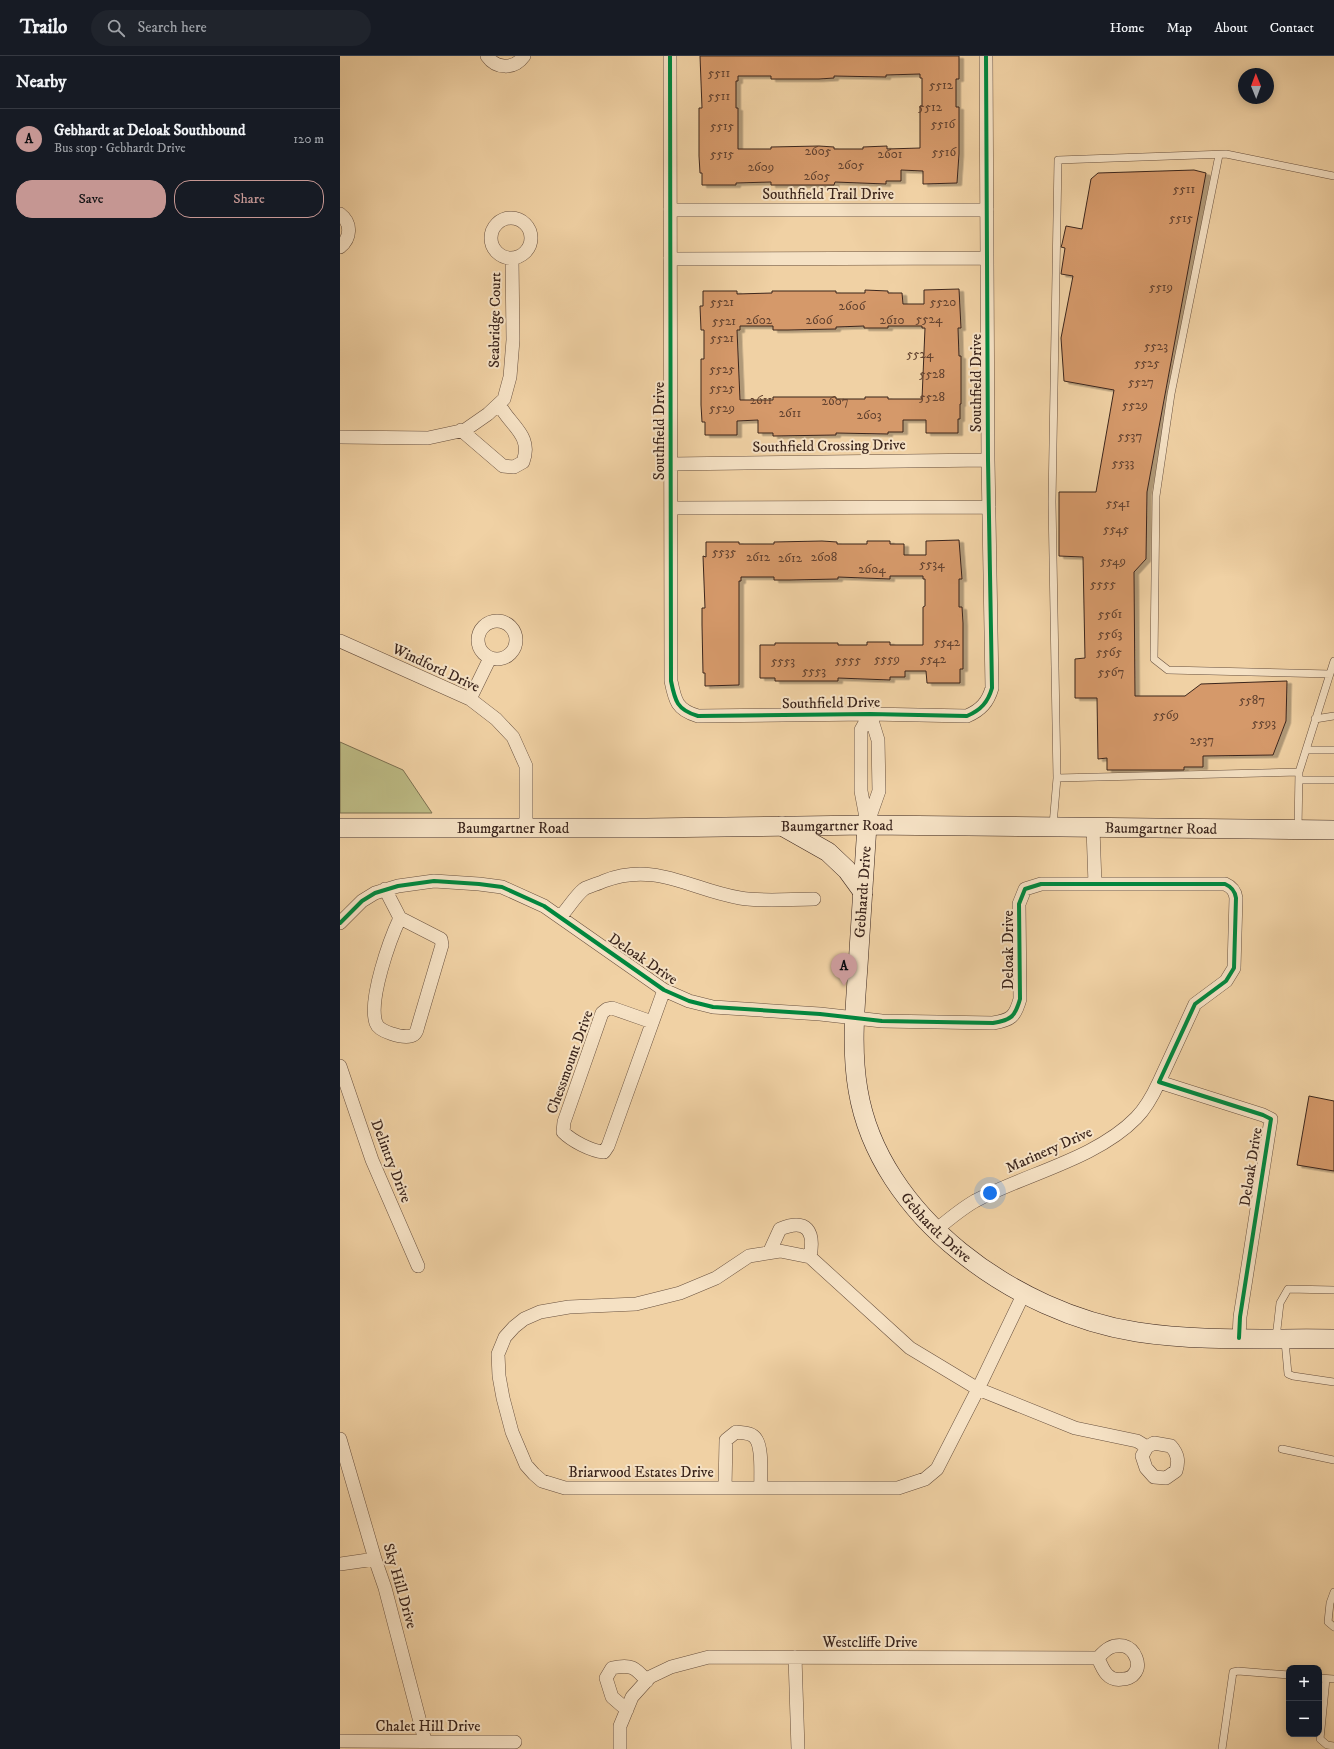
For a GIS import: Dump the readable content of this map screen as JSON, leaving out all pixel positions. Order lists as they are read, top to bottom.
{
  "streets": {
    "main road": ["Baumgartner Road", "Gebhardt Drive"],
    "street": [
      "Southfield Trail Drive",
      "Seabridge Court",
      "Southfield Drive",
      "Southfield Crossing Drive",
      "Windford Drive",
      "Deloak Drive",
      "Chessmount Drive",
      "Marinery Drive",
      "Delintry Drive",
      "Briarwood Estates Drive",
      "Sky Hill Drive",
      "Westcliffe Drive",
      "Chalet Hill Drive"
    ]
  },
  "crossings": [
    ["Southfield Trail Drive", "Southfield Drive"],
    ["Southfield Drive", "Southfield Crossing Drive"],
    ["Windford Drive", "Baumgartner Road"],
    ["Baumgartner Road", "Gebhardt Drive"],
    ["Gebhardt Drive", "Deloak Drive"],
    ["Gebhardt Drive", "Marinery Drive"],
    ["Gebhardt Drive", "Briarwood Estates Drive"],
    ["Deloak Drive", "Chessmount Drive"],
    ["Deloak Drive", "Marinery Drive"],
    ["Sky Hill Drive", "Chalet Hill Drive"]
  ],
  "house_numbers": [
    "5511",
    "5512",
    "5511",
    "5512",
    "5516",
    "5515",
    "2605",
    "5516",
    "5515",
    "2601",
    "2605",
    "2609",
    "2605",
    "5511",
    "5515",
    "5519",
    "5521",
    "5520",
    "2606",
    "5524",
    "2602",
    "2606",
    "2610",
    "5521",
    "5521",
    "5523",
    "5524",
    "5525",
    "5525",
    "5528",
    "5527",
    "5525",
    "5528",
    "2611",
    "2607",
    "5529",
    "5529",
    "2611",
    "2603",
    "5537",
    "5533",
    "5541",
    "5545",
    "5535",
    "2612",
    "2608",
    "2612",
    "5549",
    "5534",
    "2604",
    "5555",
    "5561",
    "5563",
    "5542",
    "5565",
    "5559",
    "5542",
    "5555",
    "5553",
    "5553",
    "5567",
    "5587",
    "5569",
    "5593",
    "2537"
  ],
  "north": "top",
  "page": {
    "header": "Trailo",
    "search": "Search here",
    "nav": [
      "Home",
      "Map",
      "About",
      "Contact"
    ],
    "heading": "Nearby",
    "list": [
      {
        "mark": "A",
        "name": "Gebhardt at Deloak Southbound",
        "note": "Bus stop · Gebhardt Drive",
        "value": "120 m"
      }
    ],
    "buttons": ["Save", "Share"],
    "pins": "A",
    "map_buttons": ["+", "−"]
  }
}
